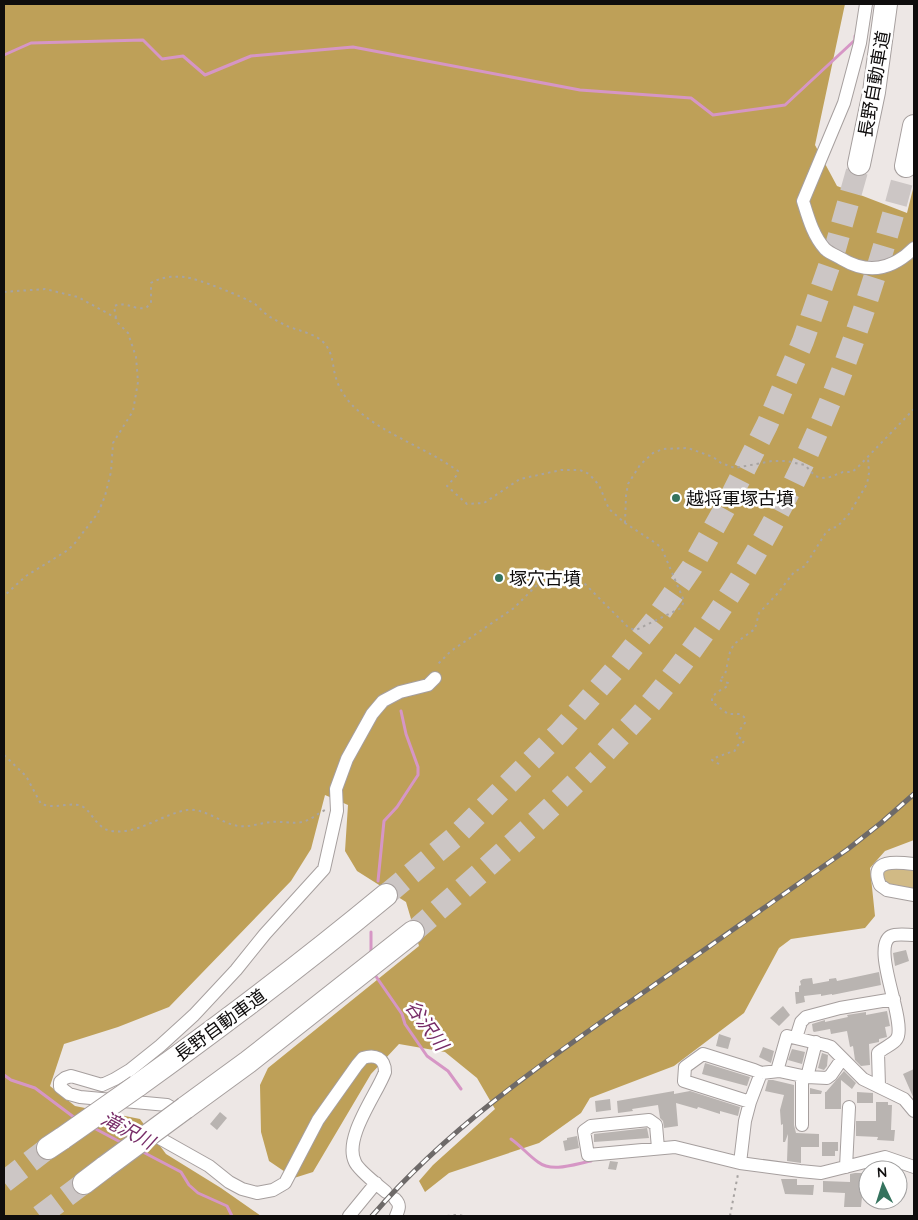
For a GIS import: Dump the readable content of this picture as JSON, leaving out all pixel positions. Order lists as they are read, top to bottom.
{
  "streets": {
    "highway": ["長野自動車道"]
  },
  "water": ["谷沢川", "滝沢川"],
  "places": ["越将軍塚古墳", "塚穴古墳"],
  "north": "top"
}
